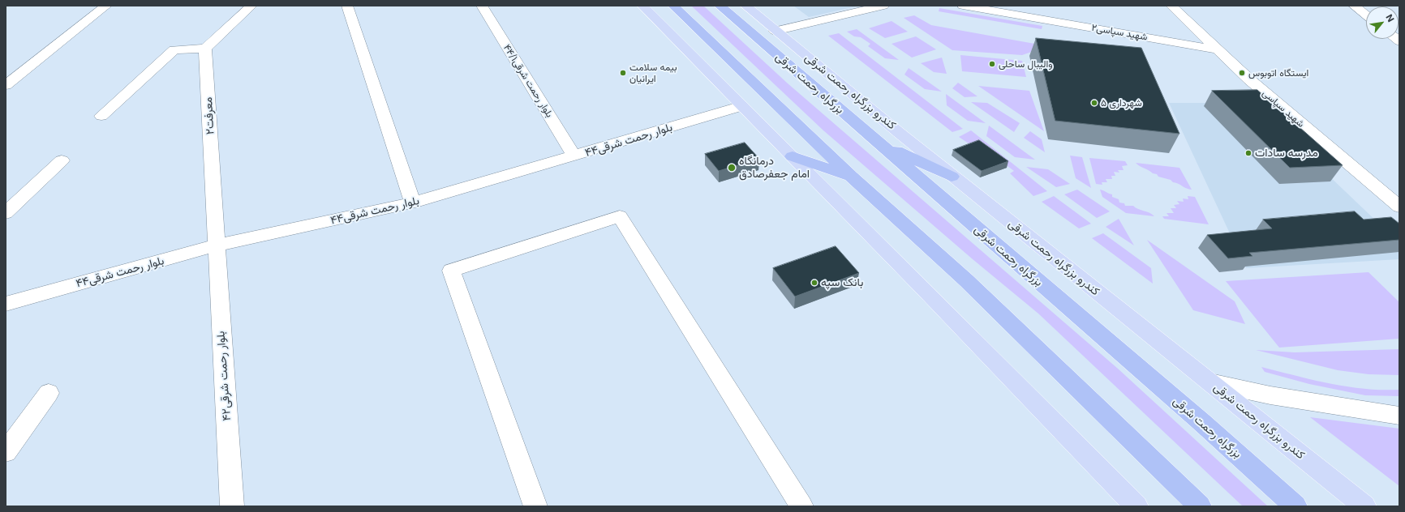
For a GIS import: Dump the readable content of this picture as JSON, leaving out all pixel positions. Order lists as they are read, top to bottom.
{
  "streets": {
    "highway": ["بزرگراه رحمت شرقی"],
    "main road": ["کندرو بزرگراه رحمت شرقی"],
    "street": [
      "شهید سپاسی۲",
      "بلوار رحمت شرقی۴۴/۱",
      "شهید سپاسی",
      "معرفت۲",
      "۴۴بلوار رحمت شرقی",
      "بلوار رحمت شرقی۴۲"
    ]
  },
  "crossings": [
    ["شهید سپاسی۲", "شهید سپاسی"],
    ["بلوار رحمت شرقی۴۴/۱", "۴۴بلوار رحمت شرقی"],
    ["معرفت۲", "۴۴بلوار رحمت شرقی"],
    ["معرفت۲", "بلوار رحمت شرقی۴۲"],
    ["۴۴بلوار رحمت شرقی", "بلوار رحمت شرقی۴۲"]
  ],
  "places": [
    "والیبال ساحلی",
    "بیمه سلامت ایرانیان",
    "ایستگاه اتوبوس",
    "شهرداری ۵",
    "مدرسه سادات",
    "درمانگاه امام جعفرصادق",
    "بانک سپه"
  ],
  "north": "top right"
}
